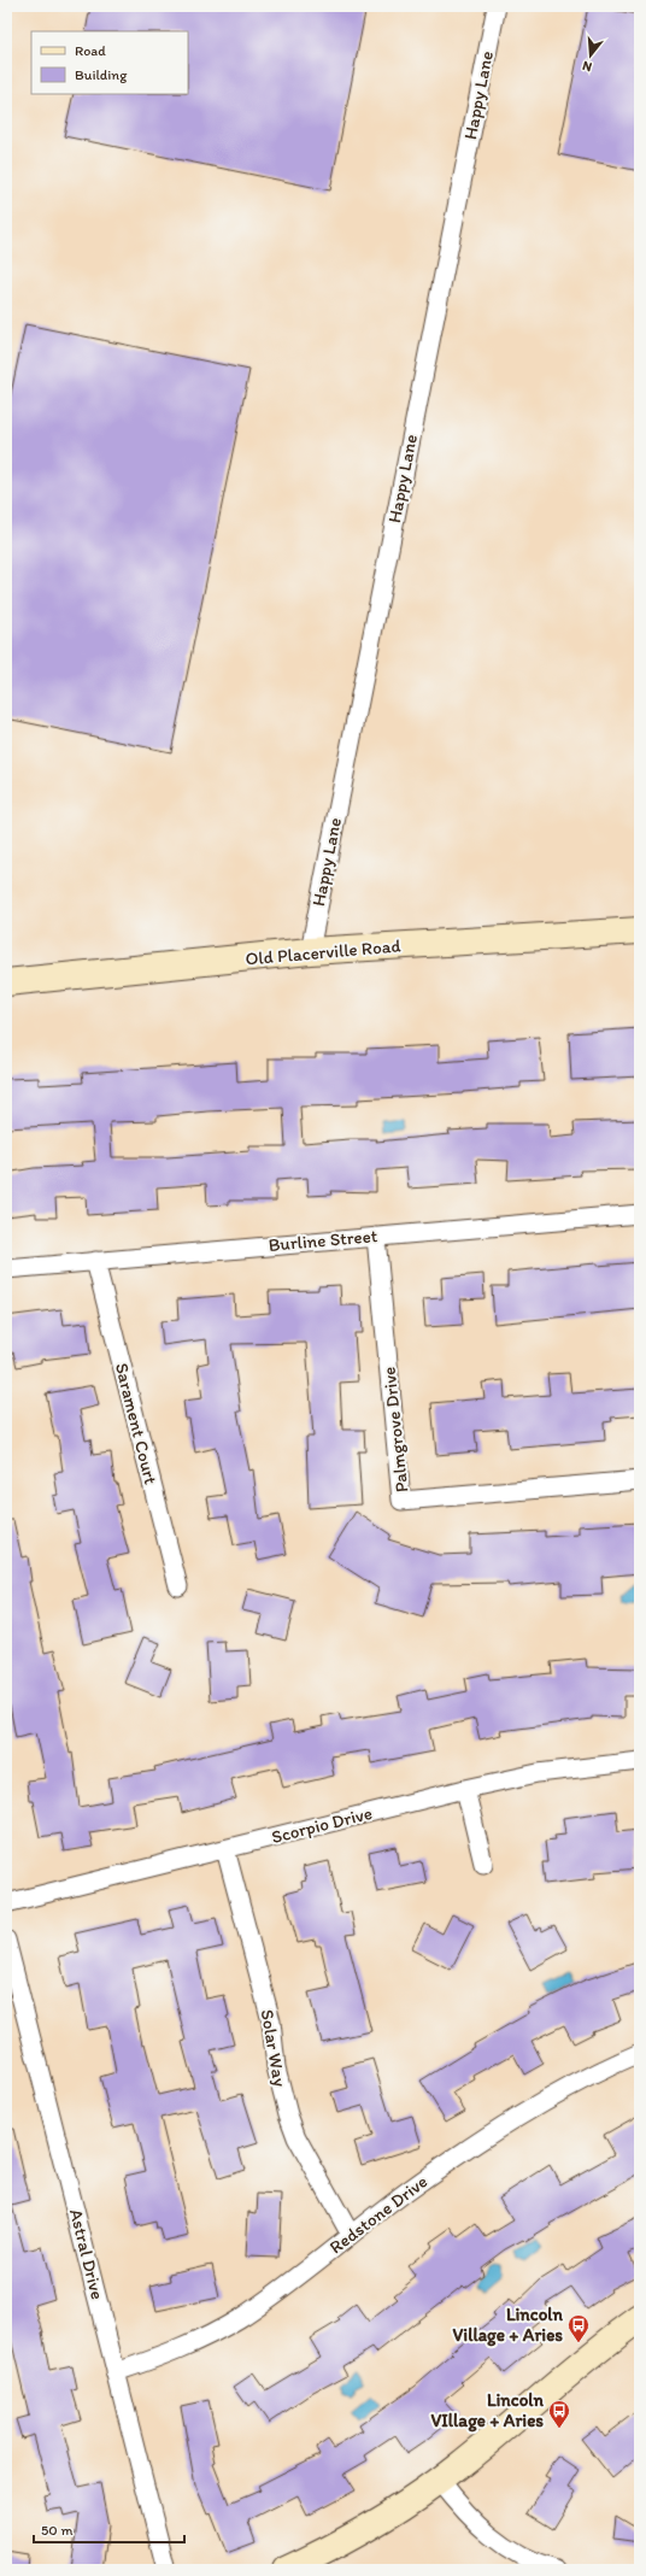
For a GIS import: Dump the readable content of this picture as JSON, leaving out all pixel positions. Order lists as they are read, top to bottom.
{
  "streets": {
    "street": [
      "Happy Lane",
      "Old Placerville Road",
      "Burline Street",
      "Sarament Court",
      "Palmgrove Drive",
      "Scorpio Drive",
      "Solar Way",
      "Redstone Drive",
      "Astral Drive"
    ]
  },
  "crossings": [
    ["Happy Lane", "Old Placerville Road"],
    ["Burline Street", "Sarament Court"],
    ["Burline Street", "Palmgrove Drive"],
    ["Scorpio Drive", "Solar Way"],
    ["Solar Way", "Redstone Drive"],
    ["Redstone Drive", "Astral Drive"]
  ],
  "places": {
    "bus stop": ["Lincoln Village + Aries", "Lincoln VIllage + Aries"]
  },
  "legend": ["Road", "Building"],
  "scale_bar": "50 m",
  "north": "bottom"
}
